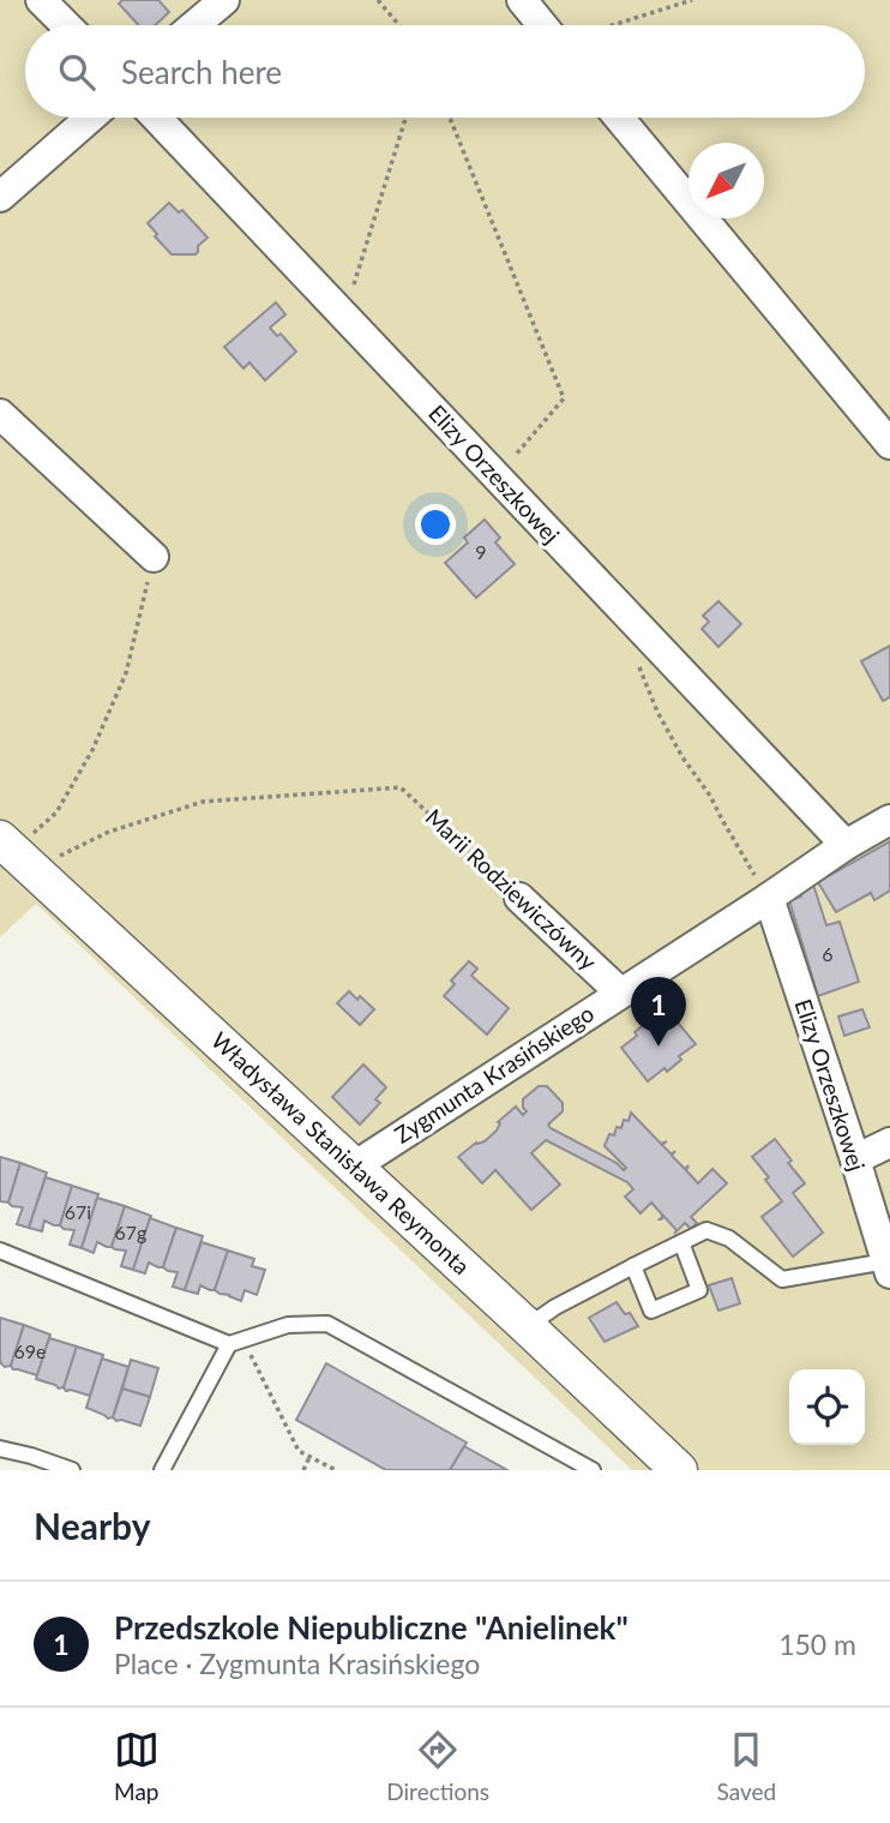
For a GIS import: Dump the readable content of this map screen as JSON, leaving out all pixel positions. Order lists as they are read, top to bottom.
{
  "streets": {
    "street": [
      "Elizy Orzeszkowej",
      "Marii Rodziewiczówny",
      "Zygmunta Krasińskiego",
      "Władysława Stanisława Reymonta"
    ]
  },
  "crossings": [
    ["Elizy Orzeszkowej", "Zygmunta Krasińskiego"],
    ["Marii Rodziewiczówny", "Zygmunta Krasińskiego"],
    ["Marii Rodziewiczówny", "Władysława Stanisława Reymonta"],
    ["Zygmunta Krasińskiego", "Władysława Stanisława Reymonta"]
  ],
  "house_numbers": [
    "9",
    "6",
    "67i",
    "67g",
    "69e"
  ],
  "north": "bottom left",
  "page": {
    "search": "Search here",
    "pins": "1",
    "heading": "Nearby",
    "list": [
      {
        "mark": "1",
        "name": "Przedszkole Niepubliczne \"Anielinek\"",
        "note": "Place · Zygmunta Krasińskiego",
        "value": "150 m"
      }
    ],
    "nav": ["Map", "Directions", "Saved"]
  }
}
